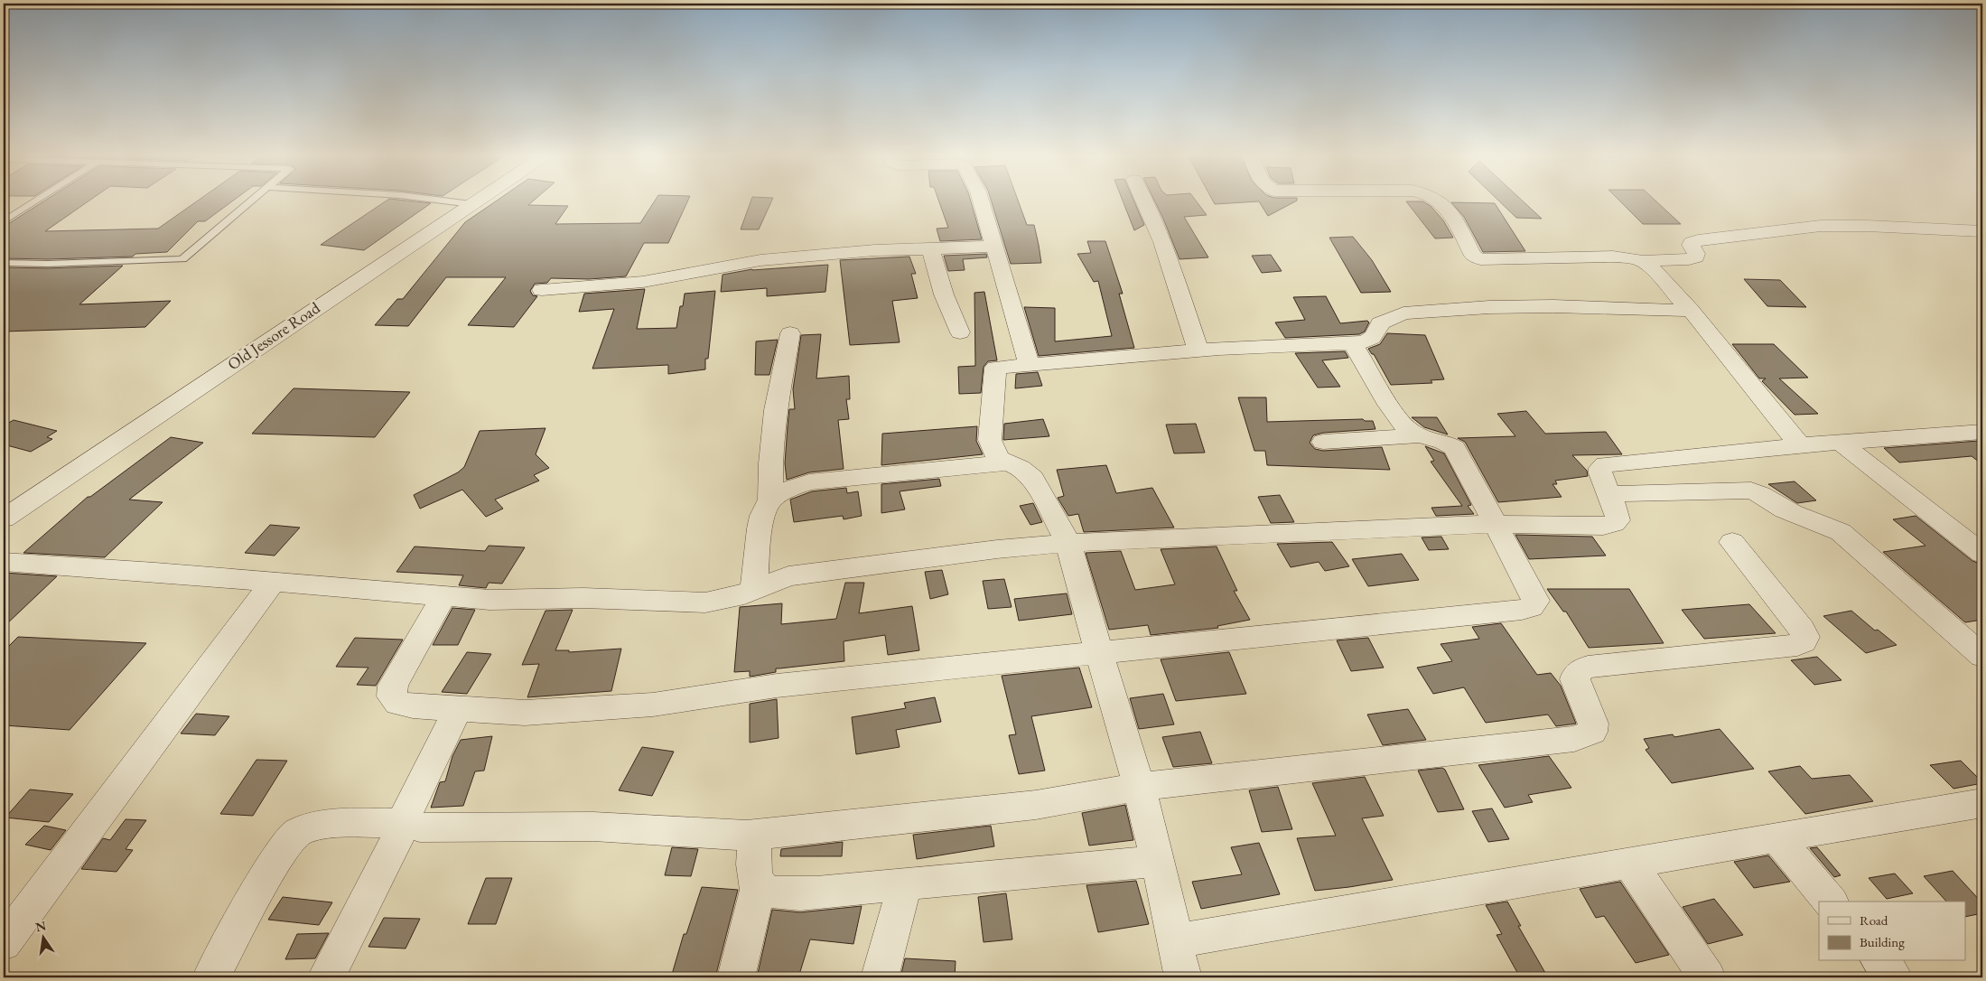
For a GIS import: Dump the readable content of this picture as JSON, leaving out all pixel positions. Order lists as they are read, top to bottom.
{
  "streets": {
    "street": ["Old Jessore Road"]
  },
  "legend": ["Road", "Building"],
  "north": "top"
}
